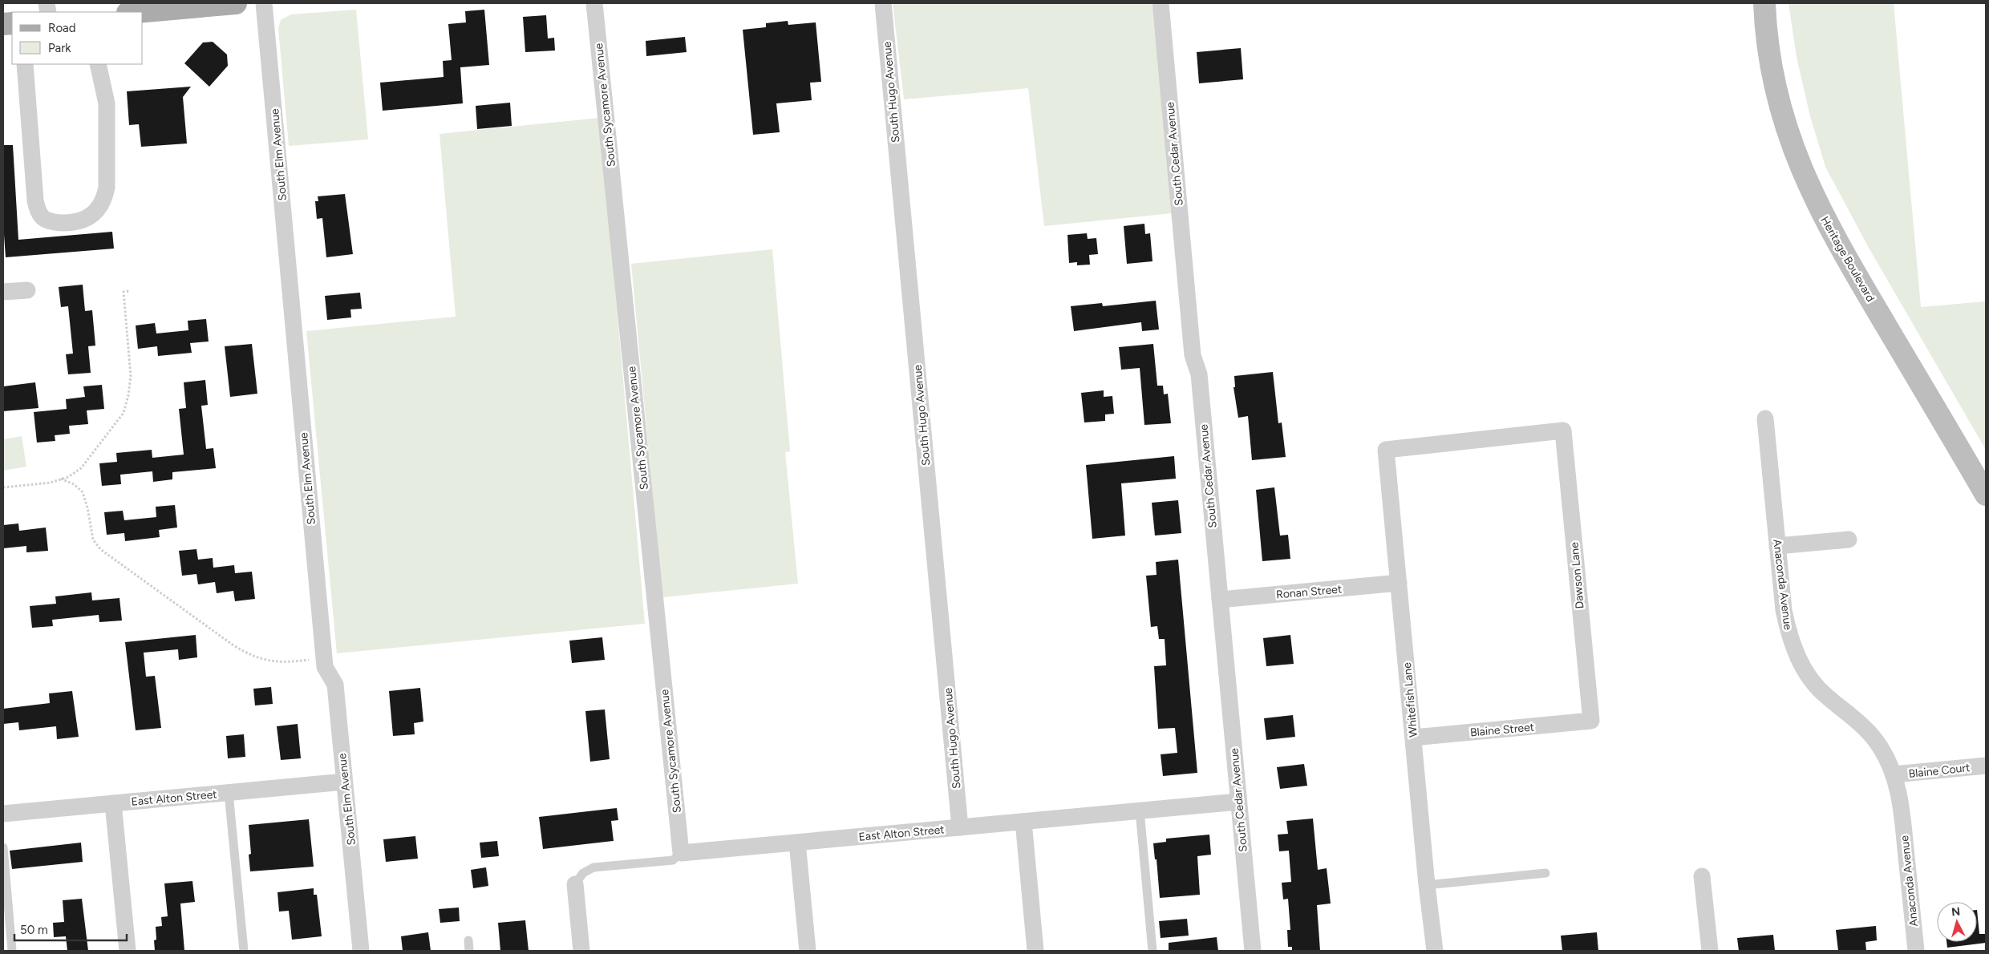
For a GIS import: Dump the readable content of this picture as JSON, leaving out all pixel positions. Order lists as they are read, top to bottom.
{
  "streets": {
    "main road": ["Heritage Boulevard"],
    "street": [
      "South Hugo Avenue",
      "South Sycamore Avenue",
      "South Cedar Avenue",
      "South Elm Avenue",
      "Dawson Lane",
      "Anaconda Avenue",
      "Ronan Street",
      "Whitefish Lane",
      "Blaine Street",
      "Blaine Court",
      "East Alton Street"
    ]
  },
  "crossings": [
    ["South Hugo Avenue", "East Alton Street"],
    ["South Sycamore Avenue", "East Alton Street"],
    ["South Cedar Avenue", "Ronan Street"],
    ["South Cedar Avenue", "East Alton Street"],
    ["South Elm Avenue", "East Alton Street"],
    ["Dawson Lane", "Whitefish Lane"],
    ["Dawson Lane", "Blaine Street"],
    ["Anaconda Avenue", "Blaine Court"],
    ["Ronan Street", "Whitefish Lane"],
    ["Whitefish Lane", "Blaine Street"]
  ],
  "legend": ["Road", "Park"],
  "scale_bar": "50 m",
  "north": "top"
}
